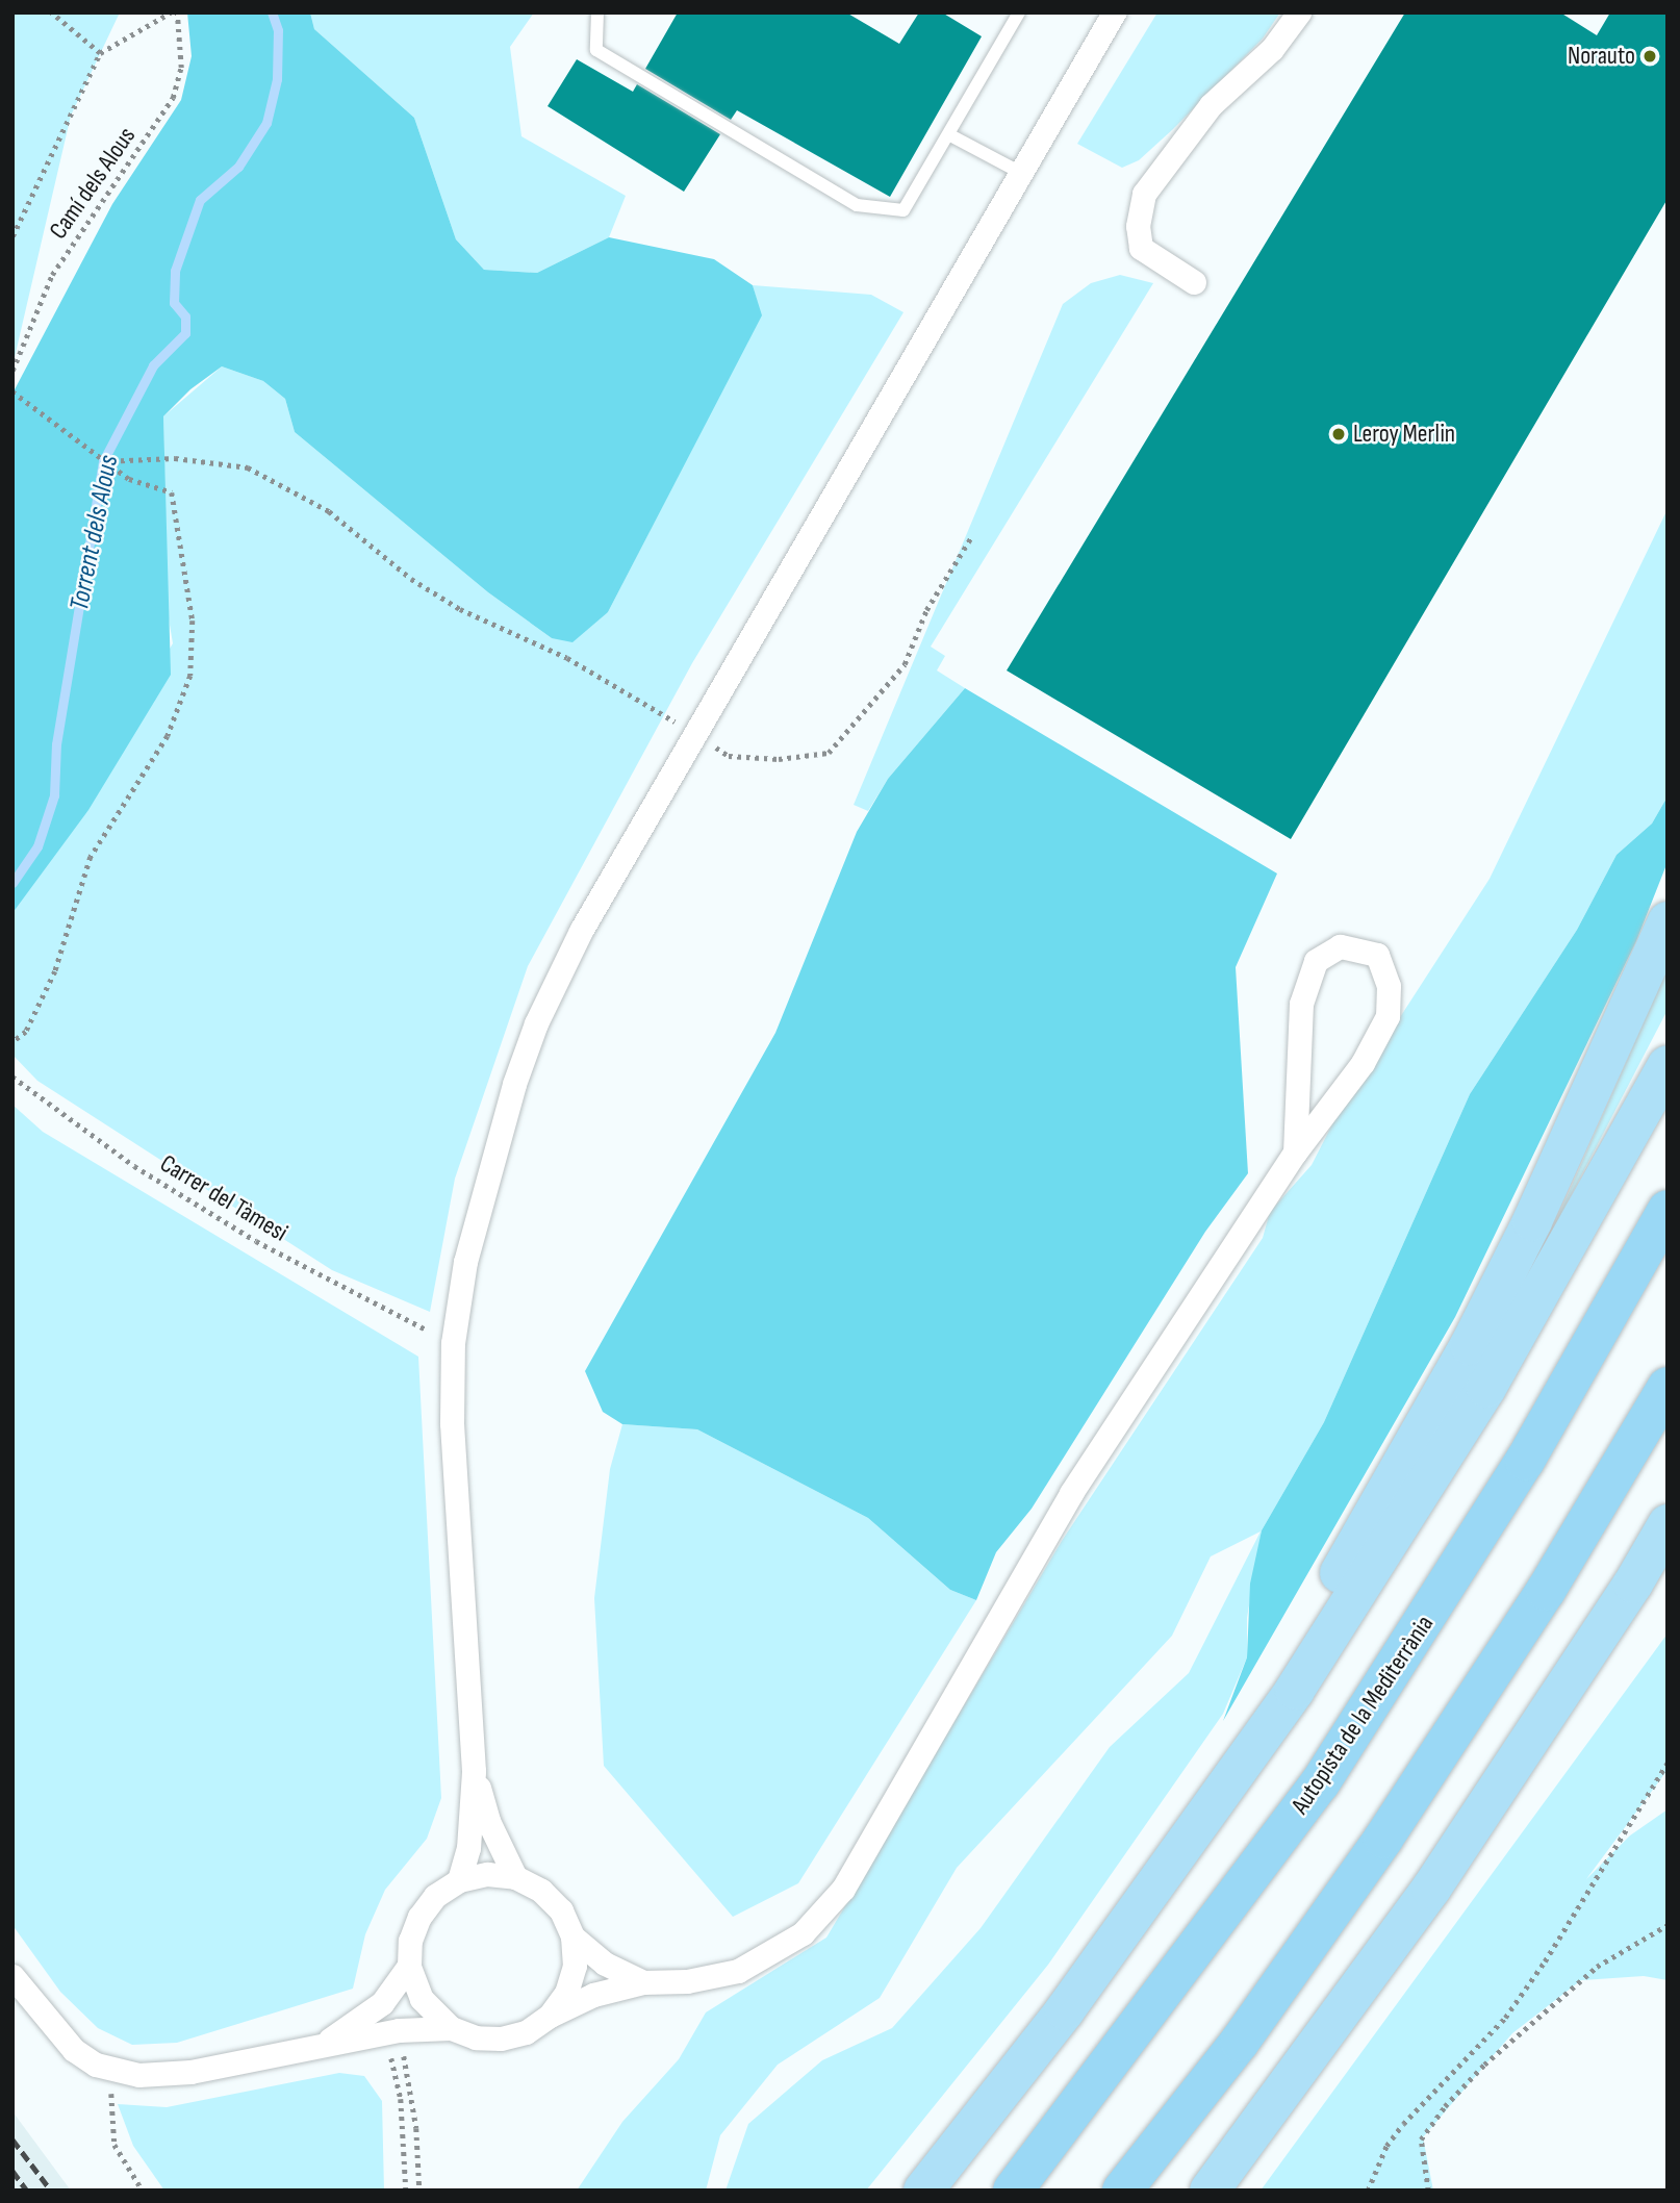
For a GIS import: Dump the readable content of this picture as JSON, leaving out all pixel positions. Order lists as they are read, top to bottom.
{
  "streets": {
    "highway": ["Autopista de la Mediterrània"],
    "path": ["Camí dels Alous", "Carrer del Tàmesi"]
  },
  "water": ["Torrent dels Alous"],
  "places": ["Norauto", "Leroy Merlin"]
}
